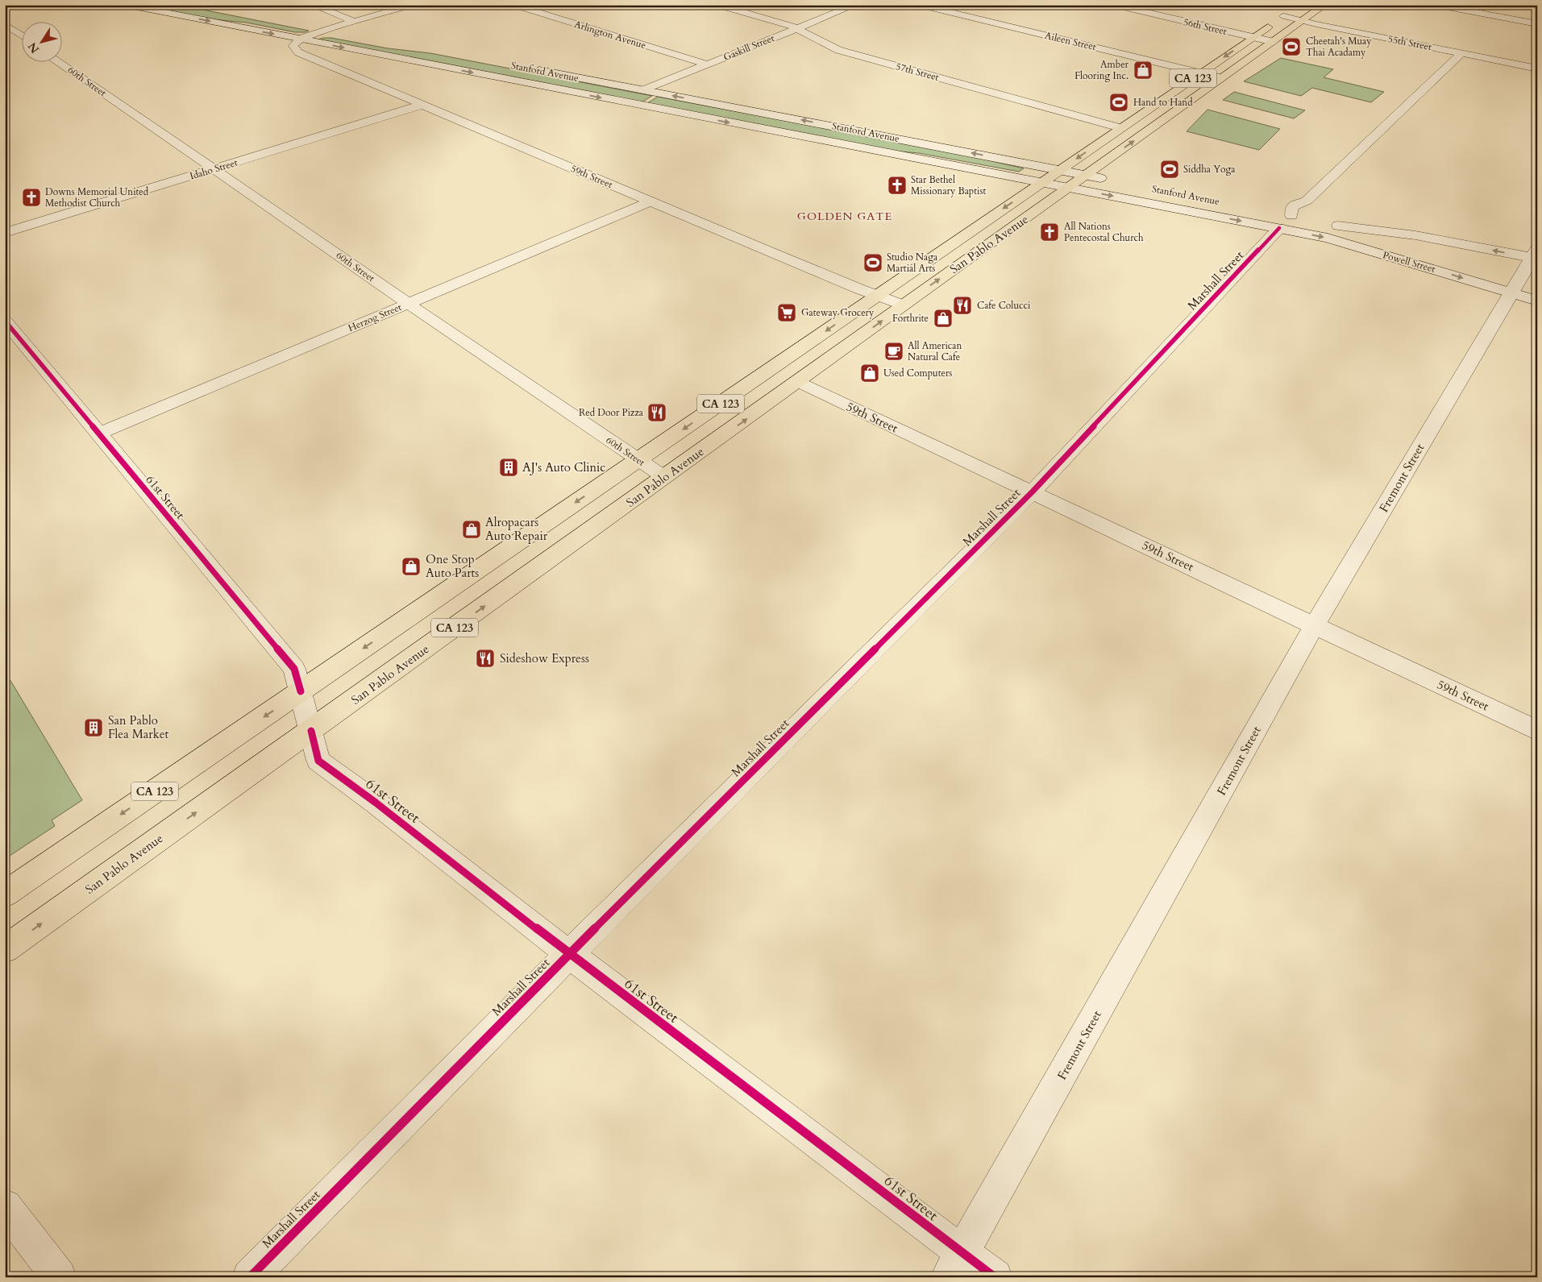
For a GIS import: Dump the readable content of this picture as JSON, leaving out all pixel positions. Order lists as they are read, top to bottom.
{
  "streets": {
    "main road": ["CA 123", "San Pablo Avenue"],
    "street": [
      "56th Street",
      "Arlington Avenue",
      "Aileen Street",
      "55th Street",
      "Gaskill Street",
      "Stanford Avenue",
      "57th Street",
      "60th Street",
      "Idaho Street",
      "59th Street",
      "Powell Street",
      "Marshall Street",
      "Herzog Street",
      "Fremont Street",
      "61st Street"
    ]
  },
  "crossings": [
    ["56th Street", "San Pablo Avenue"],
    ["Arlington Avenue", "Gaskill Street"],
    ["Aileen Street", "San Pablo Avenue"],
    ["55th Street", "San Pablo Avenue"],
    ["55th Street", "Marshall Street"],
    ["Gaskill Street", "Stanford Avenue"],
    ["Gaskill Street", "57th Street"],
    ["Stanford Avenue", "59th Street"],
    ["Stanford Avenue", "San Pablo Avenue"],
    ["Stanford Avenue", "Powell Street"],
    ["Stanford Avenue", "Marshall Street"],
    ["57th Street", "San Pablo Avenue"],
    ["60th Street", "Idaho Street"],
    ["60th Street", "San Pablo Avenue"],
    ["60th Street", "Herzog Street"],
    ["Idaho Street", "59th Street"],
    ["59th Street", "San Pablo Avenue"],
    ["59th Street", "Marshall Street"],
    ["59th Street", "Herzog Street"],
    ["59th Street", "Fremont Street"],
    ["San Pablo Avenue", "61st Street"],
    ["Powell Street", "Marshall Street"],
    ["Powell Street", "Fremont Street"],
    ["Marshall Street", "61st Street"],
    ["Herzog Street", "61st Street"],
    ["Fremont Street", "61st Street"]
  ],
  "districts": ["GOLDEN GATE"],
  "places": {
    "sports": [
      "Cheetah's Muay Thai Acadamy",
      "Hand to Hand",
      "Siddha Yoga",
      "Studio Naga Martial Arts"
    ],
    "shop": [
      "Amber Flooring Inc.",
      "Forthrite",
      "Used Computers",
      "Alropacars Auto Repair",
      "One Stop Auto Parts"
    ],
    "church": ["Star Bethel Missionary Baptist", "Downs Memorial United Methodist Church", "All Nations Pentecostal Church"],
    "restaurant": ["Cafe Colucci", "Red Door Pizza", "Sideshow Express"],
    "supermarket": ["Gateway Grocery"],
    "cafe": ["All American Natural Cafe"],
    "building": ["AJ's Auto Clinic", "San Pablo Flea Market"]
  },
  "north": "bottom left"
}
